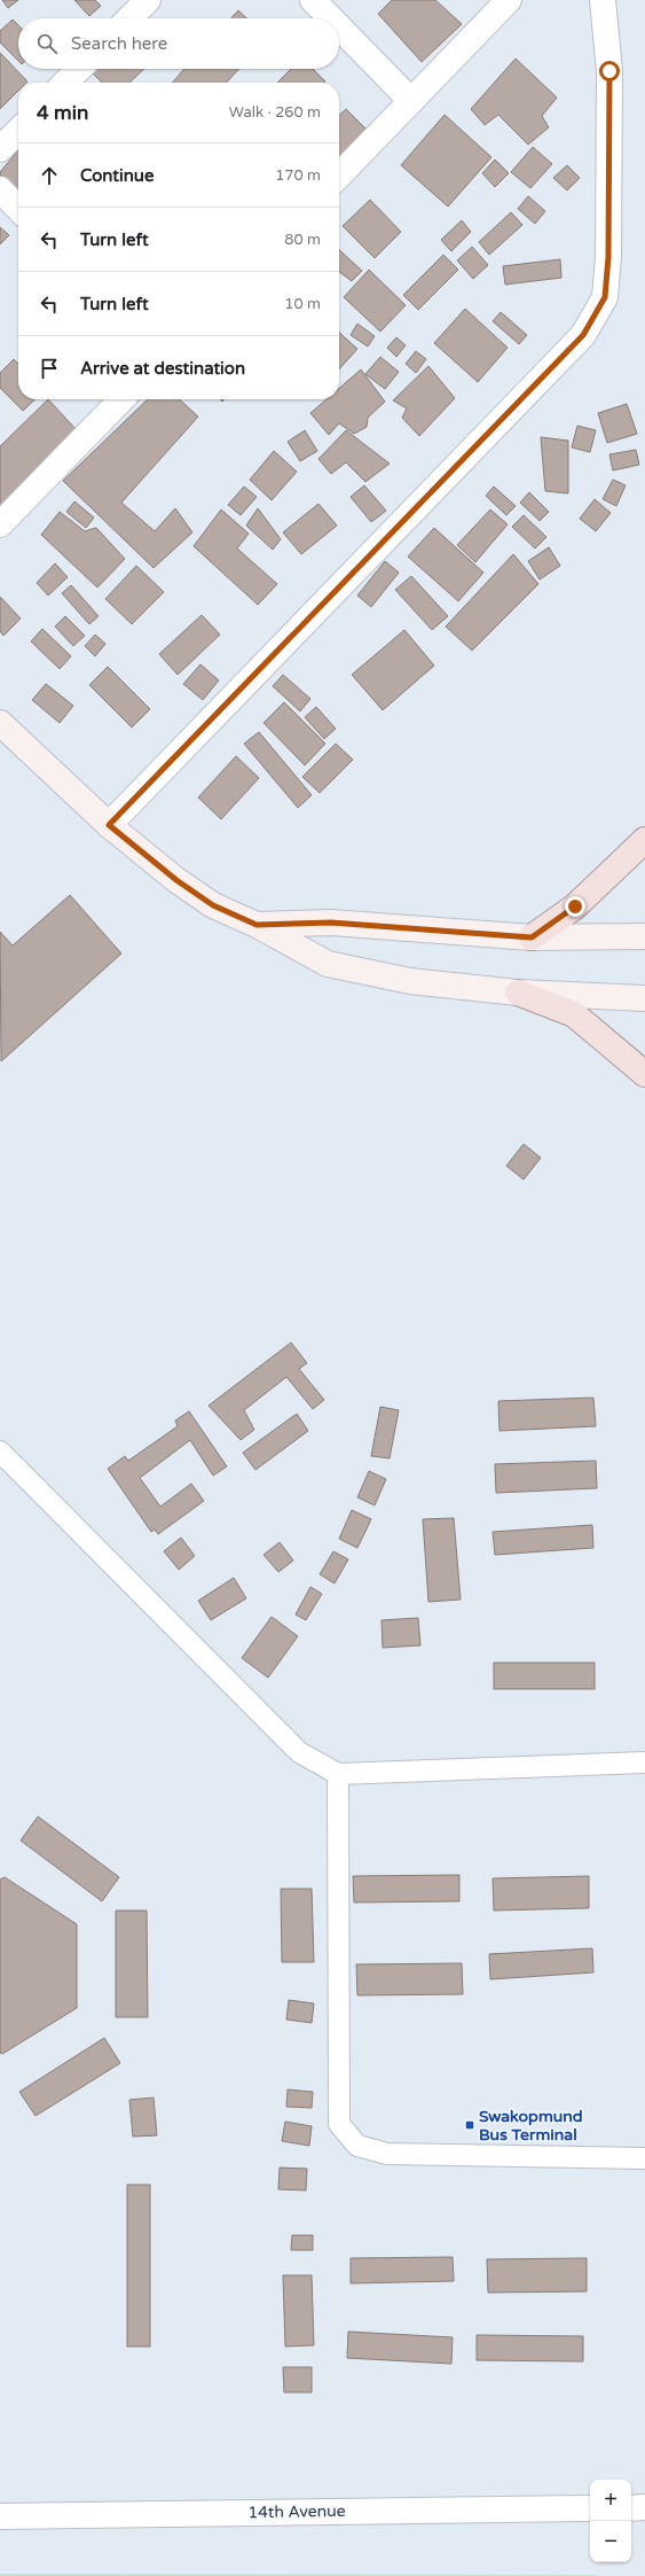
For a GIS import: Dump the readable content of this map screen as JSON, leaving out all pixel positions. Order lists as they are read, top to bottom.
{
  "streets": {
    "street": ["14th Avenue"]
  },
  "places": {
    "transit": ["Swakopmund Bus Terminal"]
  },
  "page": {
    "search": "Search here",
    "heading": ["4 min", "Walk · 260 m"],
    "list": [
      ["Continue", "170 m"],
      ["Turn left", "80 m"],
      ["Turn left", "10 m"],
      "Arrive at destination"
    ],
    "map_buttons": ["+", "−"]
  }
}
